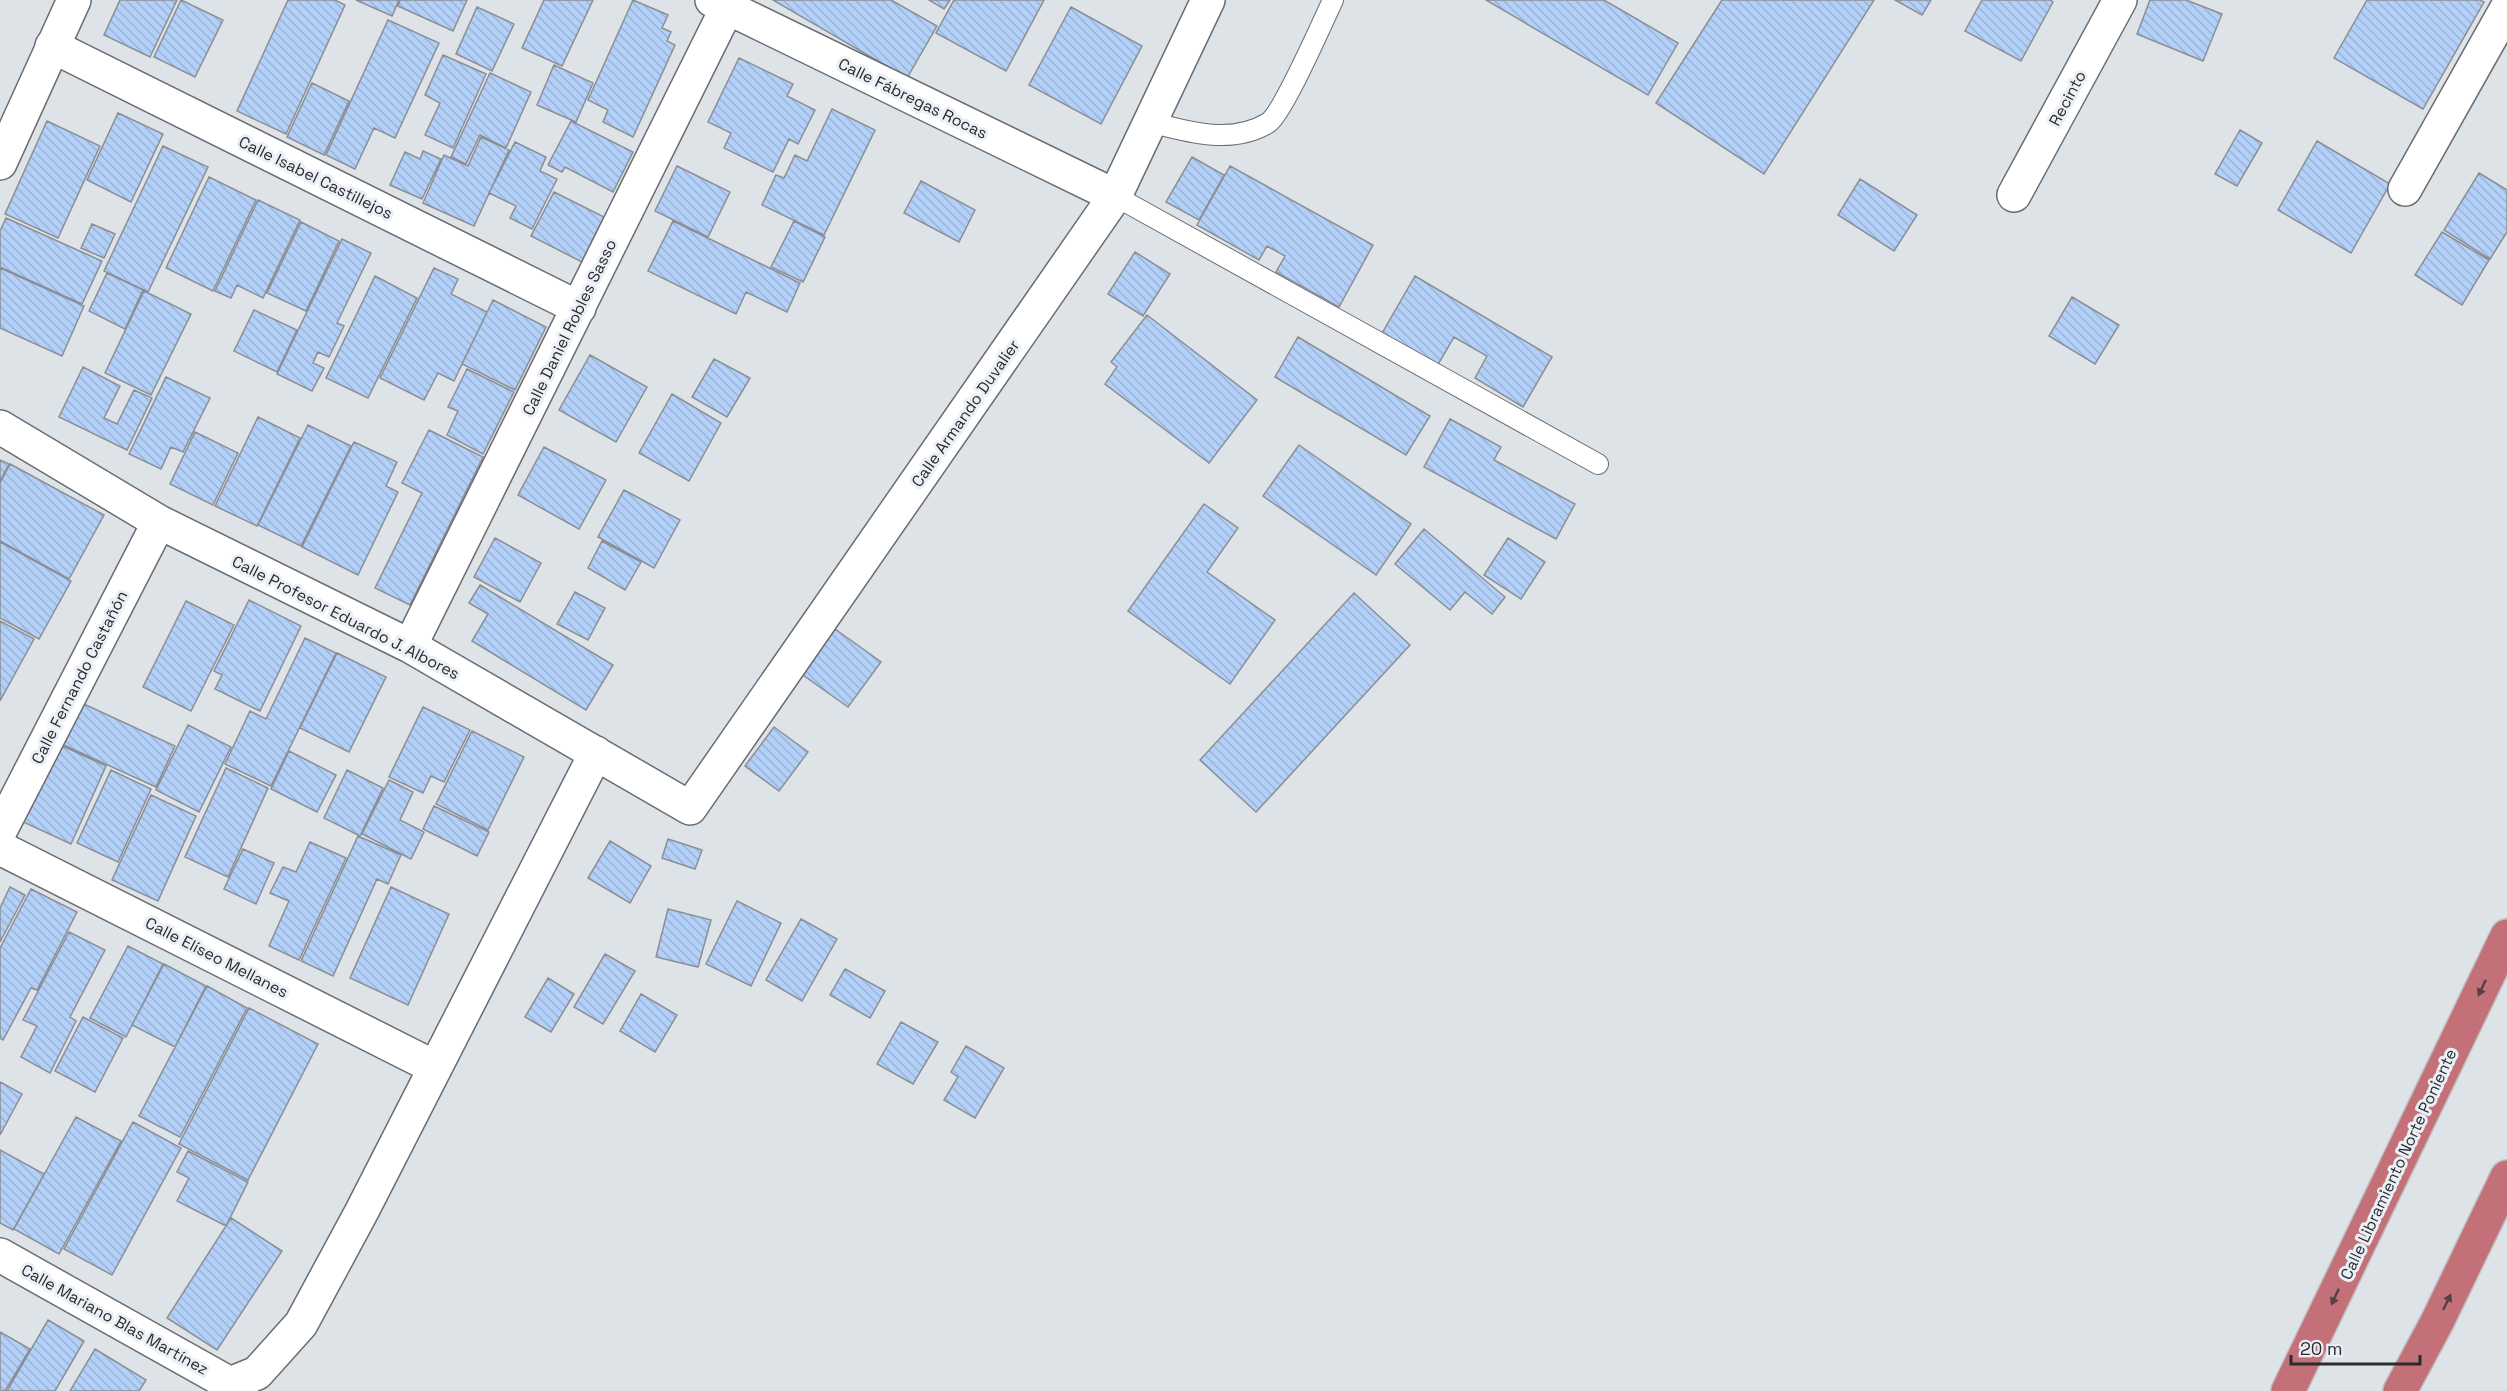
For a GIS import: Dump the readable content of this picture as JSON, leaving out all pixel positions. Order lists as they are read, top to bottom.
{
  "streets": {
    "highway": ["Calle Libramiento Norte Poniente"],
    "street": [
      "Calle Fábregas Rocas",
      "Recinto",
      "Calle Isabel Castillejos",
      "Calle Daniel Robles Sasso",
      "Calle Armando Duvalier",
      "Calle Profesor Eduardo J. Albores",
      "Calle Fernando Castañón",
      "Calle Elíseo Mellanes",
      "Calle Mariano Blas Martínez"
    ]
  },
  "crossings": [
    ["Calle Fábregas Rocas", "Calle Daniel Robles Sasso"],
    ["Calle Fábregas Rocas", "Calle Armando Duvalier"],
    ["Calle Isabel Castillejos", "Calle Daniel Robles Sasso"],
    ["Calle Daniel Robles Sasso", "Calle Profesor Eduardo J. Albores"],
    ["Calle Armando Duvalier", "Calle Profesor Eduardo J. Albores"],
    ["Calle Profesor Eduardo J. Albores", "Calle Fernando Castañón"],
    ["Calle Elíseo Mellanes", "Calle Mariano Blas Martínez"]
  ],
  "scale_bar": "20 m"
}
